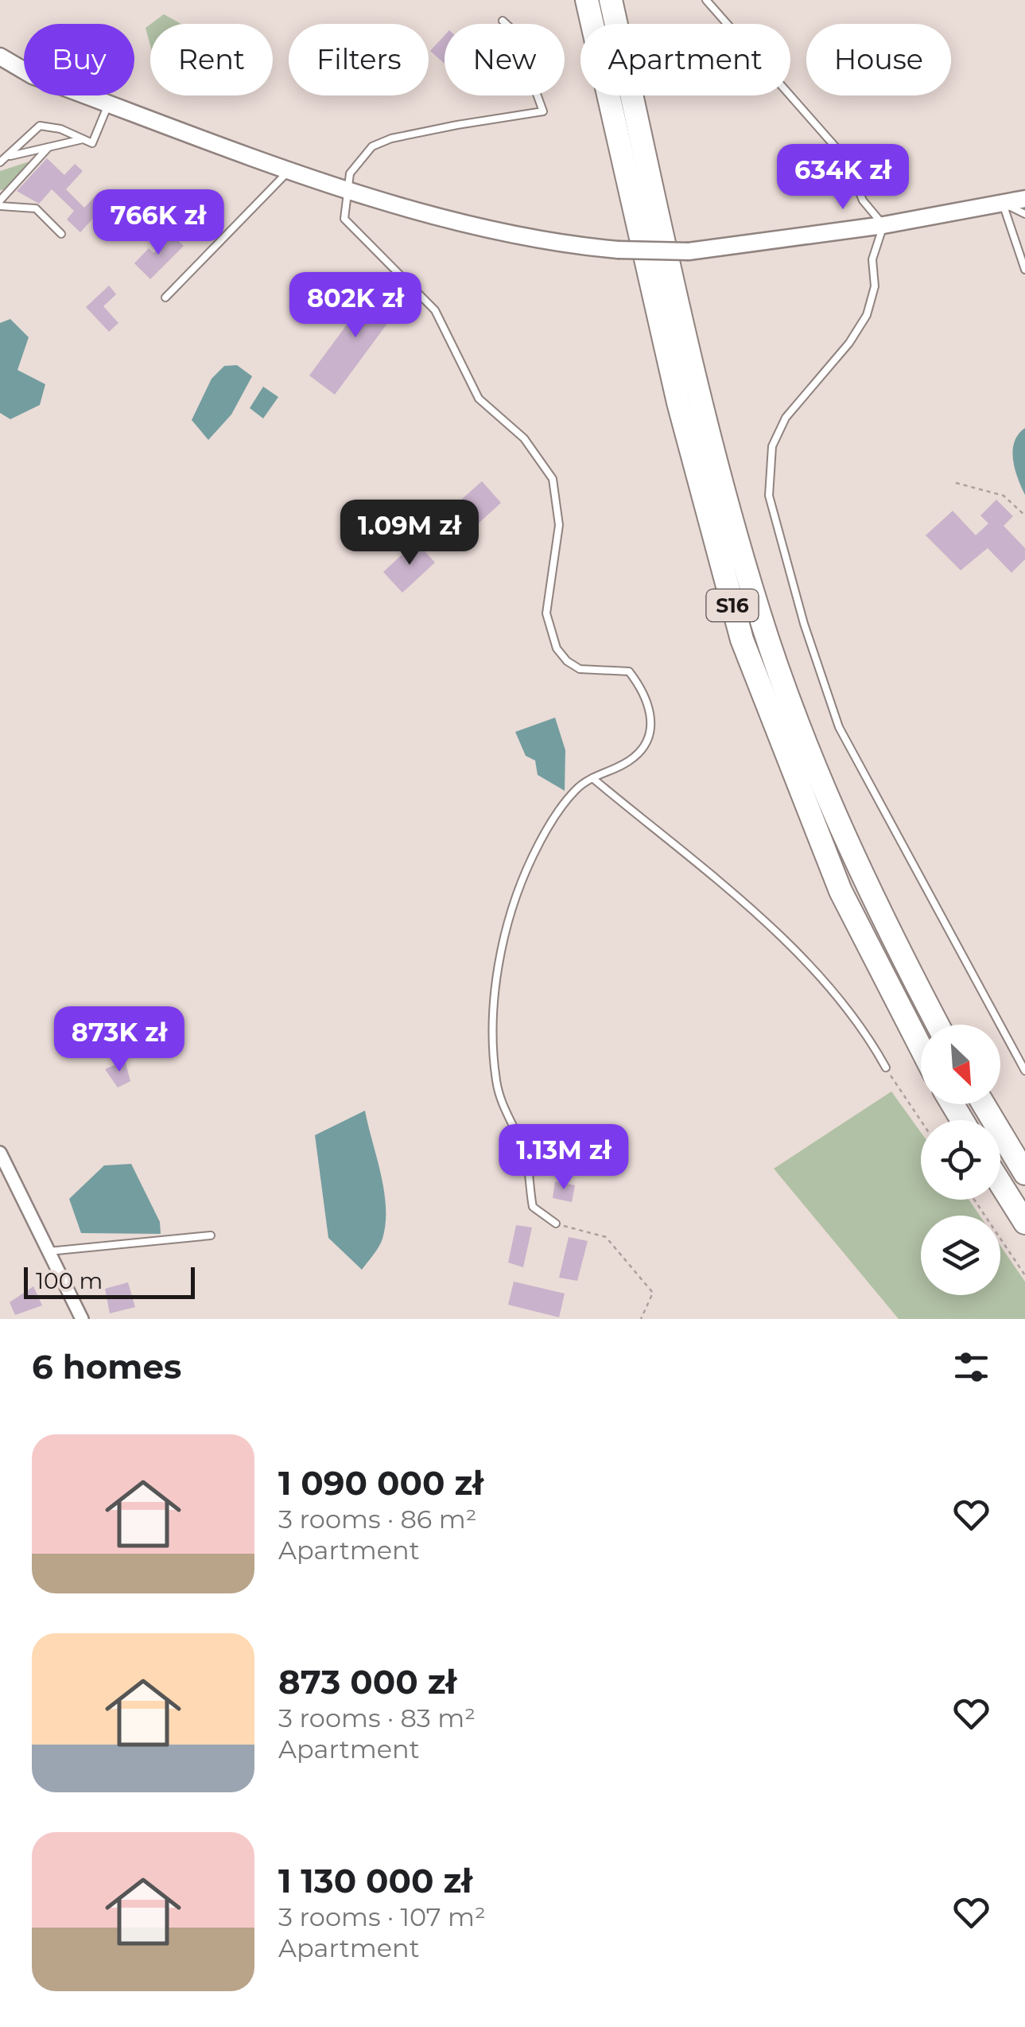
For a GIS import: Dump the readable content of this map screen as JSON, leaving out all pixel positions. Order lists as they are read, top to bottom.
{
  "streets": {
    "highway": ["S16"]
  },
  "scale_bar": "100 m",
  "north": "bottom right",
  "page": {
    "chip": [
      "Buy",
      "Rent",
      "Filters",
      "New",
      "Apartment",
      "House"
    ],
    "price": [
      "634K zł",
      "766K zł",
      "802K zł",
      "1.09M zł",
      "873K zł",
      "1.13M zł"
    ],
    "scale": "100 m",
    "heading": "6 homes",
    "list": [
      {
        "name": "1 090 000 zł",
        "note": "3 rooms · 86 m² · Apartment"
      },
      {
        "name": "873 000 zł",
        "note": "3 rooms · 83 m² · Apartment"
      },
      {
        "name": "1 130 000 zł",
        "note": "3 rooms · 107 m² · Apartment"
      }
    ]
  }
}
